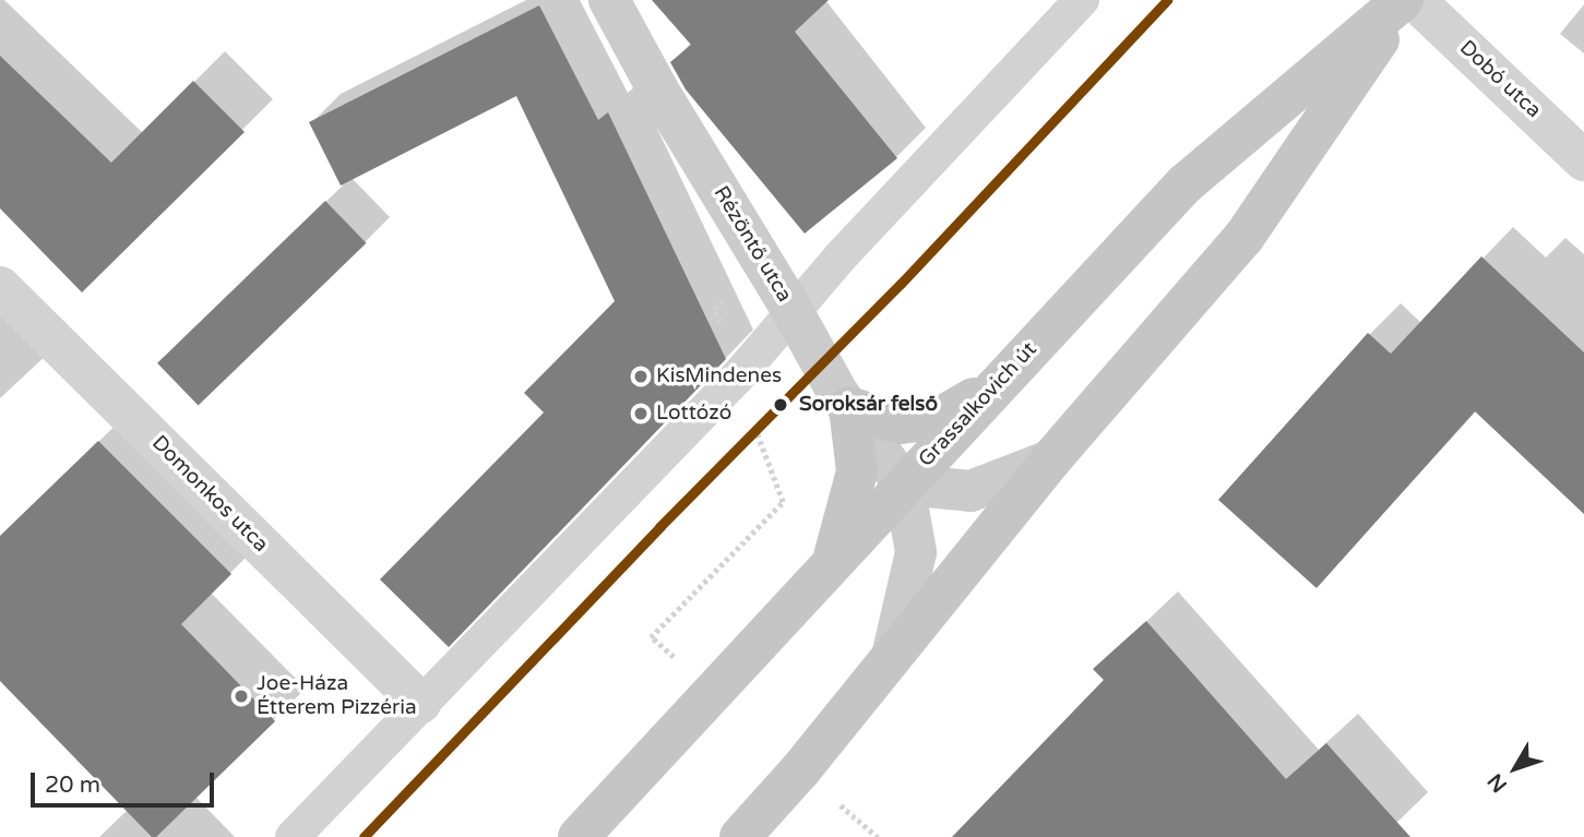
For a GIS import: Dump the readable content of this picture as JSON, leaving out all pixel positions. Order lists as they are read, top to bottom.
{
  "streets": {
    "main road": ["Rézöntő utca", "Grassalkovich út"],
    "street": ["Dobó utca", "Domonkos utca"]
  },
  "crossings": [
    ["Rézöntő utca", "Grassalkovich út"]
  ],
  "places": [
    "KisMindenes",
    "Soroksár felső",
    "Lottózó",
    "Joe-Háza Étterem Pizzéria"
  ],
  "scale_bar": "20 m",
  "north": "bottom left"
}
